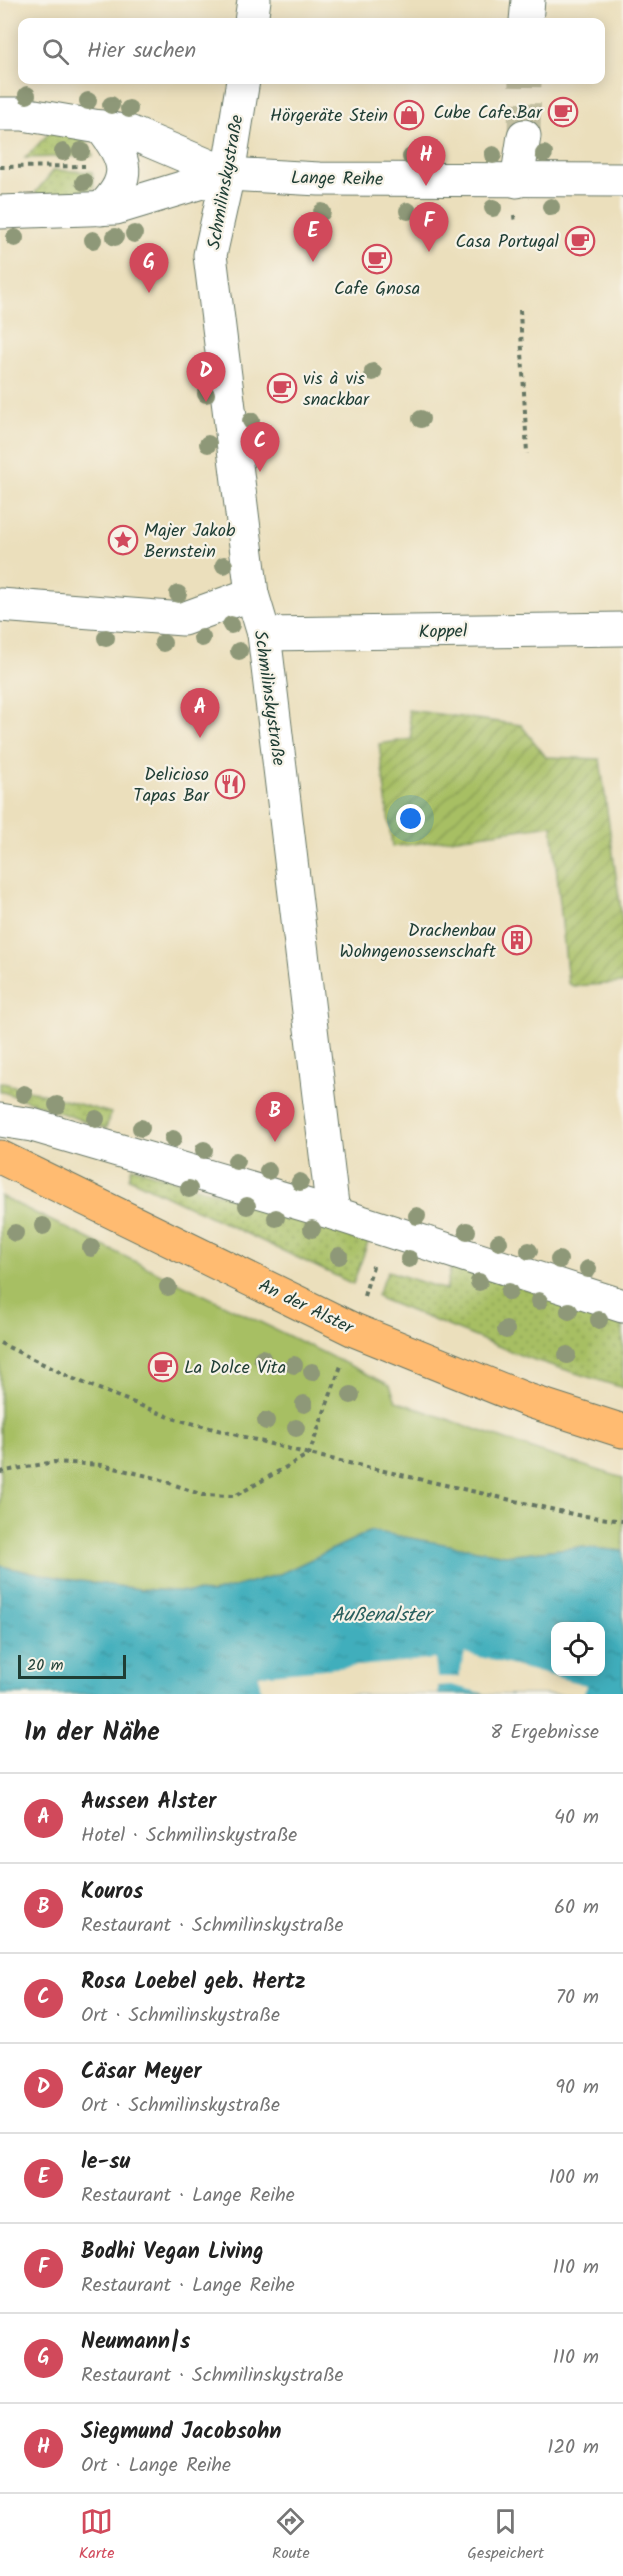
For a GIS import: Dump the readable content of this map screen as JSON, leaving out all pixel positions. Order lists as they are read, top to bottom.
{
  "streets": {
    "main road": ["An der Alster"],
    "street": ["Lange Reihe", "Schmilinskystraße", "Koppel"]
  },
  "crossings": [
    ["Lange Reihe", "Schmilinskystraße"],
    ["Schmilinskystraße", "Koppel"]
  ],
  "water": ["Außenalster"],
  "places": {
    "cafe": [
      "Cube Cafe.Bar",
      "Casa Portugal",
      "Cafe Gnosa",
      "vis à vis snackbar",
      "La Dolce Vita"
    ],
    "shop": ["Hörgeräte Stein"],
    "place": ["Majer Jakob Bernstein"],
    "restaurant": ["Delicioso Tapas Bar"],
    "building": ["Drachenbau Wohngenossenschaft"]
  },
  "scale_bar": "20 m",
  "page": {
    "search": "Hier suchen",
    "pins": [
      "H",
      "F",
      "E",
      "G",
      "D",
      "C",
      "A",
      "B"
    ],
    "scale": "20 m",
    "heading": ["In der Nähe", "8 Ergebnisse"],
    "list": [
      {
        "mark": "A",
        "name": "Aussen Alster",
        "note": "Hotel · Schmilinskystraße",
        "value": "40 m"
      },
      {
        "mark": "B",
        "name": "Kouros",
        "note": "Restaurant · Schmilinskystraße",
        "value": "60 m"
      },
      {
        "mark": "C",
        "name": "Rosa Loebel geb. Hertz",
        "note": "Ort · Schmilinskystraße",
        "value": "70 m"
      },
      {
        "mark": "D",
        "name": "Cäsar Meyer",
        "note": "Ort · Schmilinskystraße",
        "value": "90 m"
      },
      {
        "mark": "E",
        "name": "le-su",
        "note": "Restaurant · Lange Reihe",
        "value": "100 m"
      },
      {
        "mark": "F",
        "name": "Bodhi Vegan Living",
        "note": "Restaurant · Lange Reihe",
        "value": "110 m"
      },
      {
        "mark": "G",
        "name": "Neumann|s",
        "note": "Restaurant · Schmilinskystraße",
        "value": "110 m"
      },
      {
        "mark": "H",
        "name": "Siegmund Jacobsohn",
        "note": "Ort · Lange Reihe",
        "value": "120 m"
      }
    ],
    "nav": ["Karte", "Route", "Gespeichert"]
  }
}
